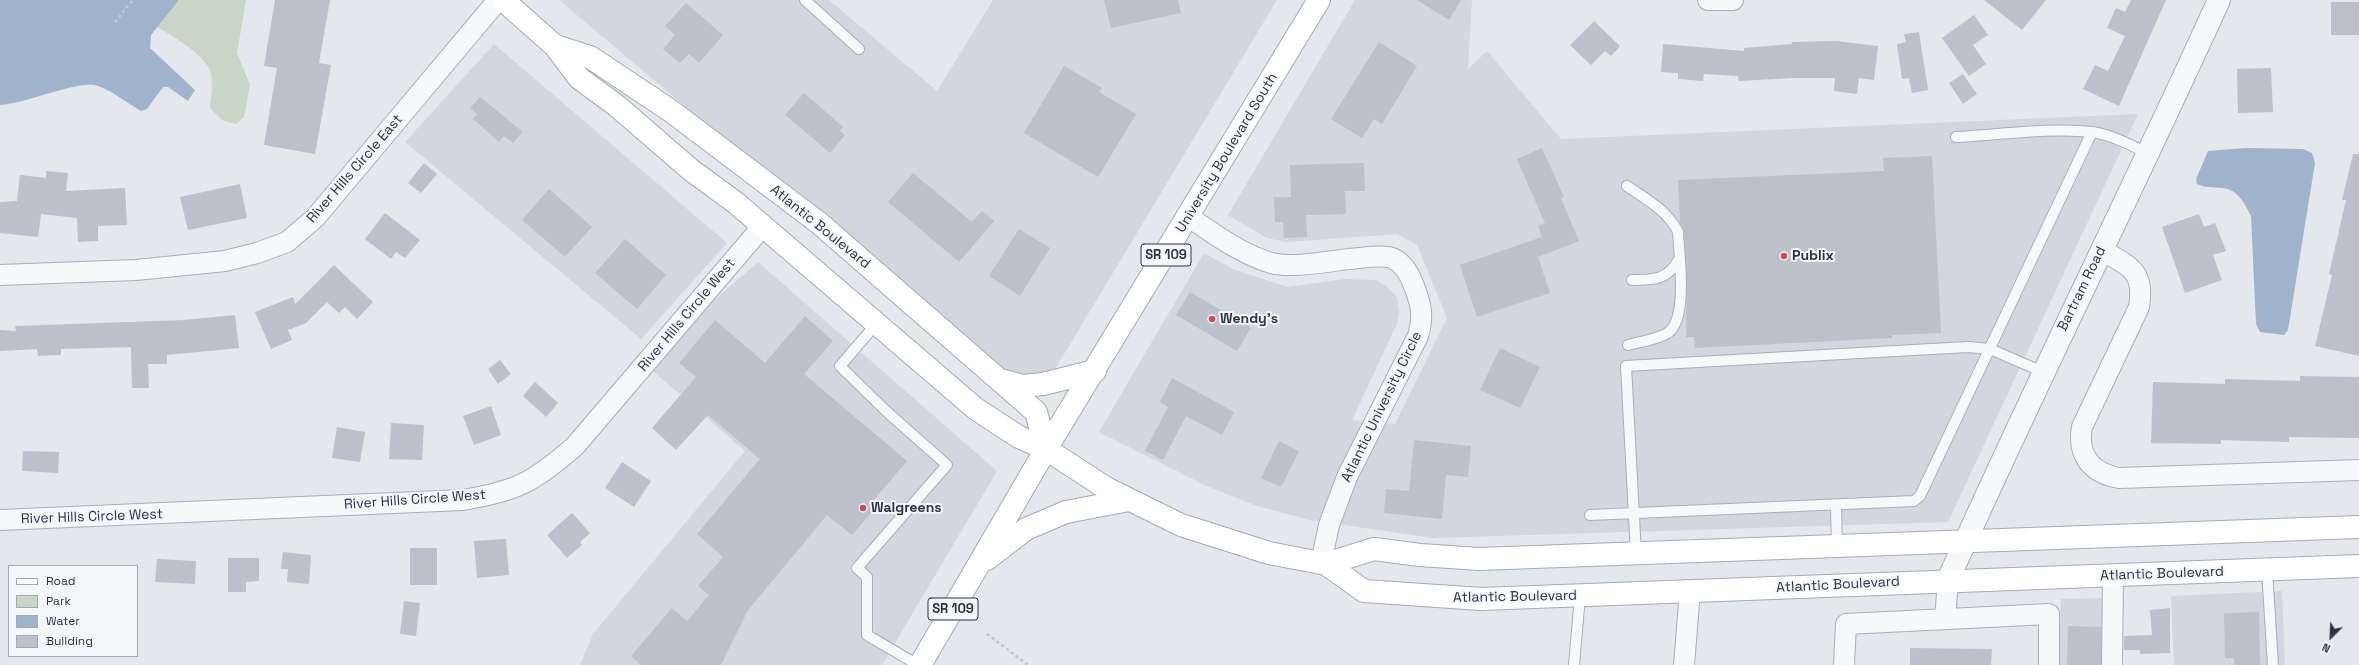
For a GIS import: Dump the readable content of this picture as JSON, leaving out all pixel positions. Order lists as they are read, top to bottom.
{
  "streets": {
    "main road": ["University Boulevard South", "Atlantic Boulevard", "SR 109"],
    "street": [
      "River Hills Circle East",
      "Bartram Road",
      "River Hills Circle West",
      "Atlantic University Circle"
    ]
  },
  "crossings": [
    ["University Boulevard South", "Atlantic Boulevard"],
    ["University Boulevard South", "SR 109"],
    ["University Boulevard South", "Atlantic University Circle"],
    ["Atlantic Boulevard", "SR 109"],
    ["Atlantic Boulevard", "Bartram Road"],
    ["Atlantic Boulevard", "River Hills Circle West"],
    ["Atlantic Boulevard", "Atlantic University Circle"]
  ],
  "places": ["Publix", "Wendy's", "Walgreens"],
  "legend": [
    "Road",
    "Park",
    "Water",
    "Building"
  ],
  "north": "bottom left"
}
